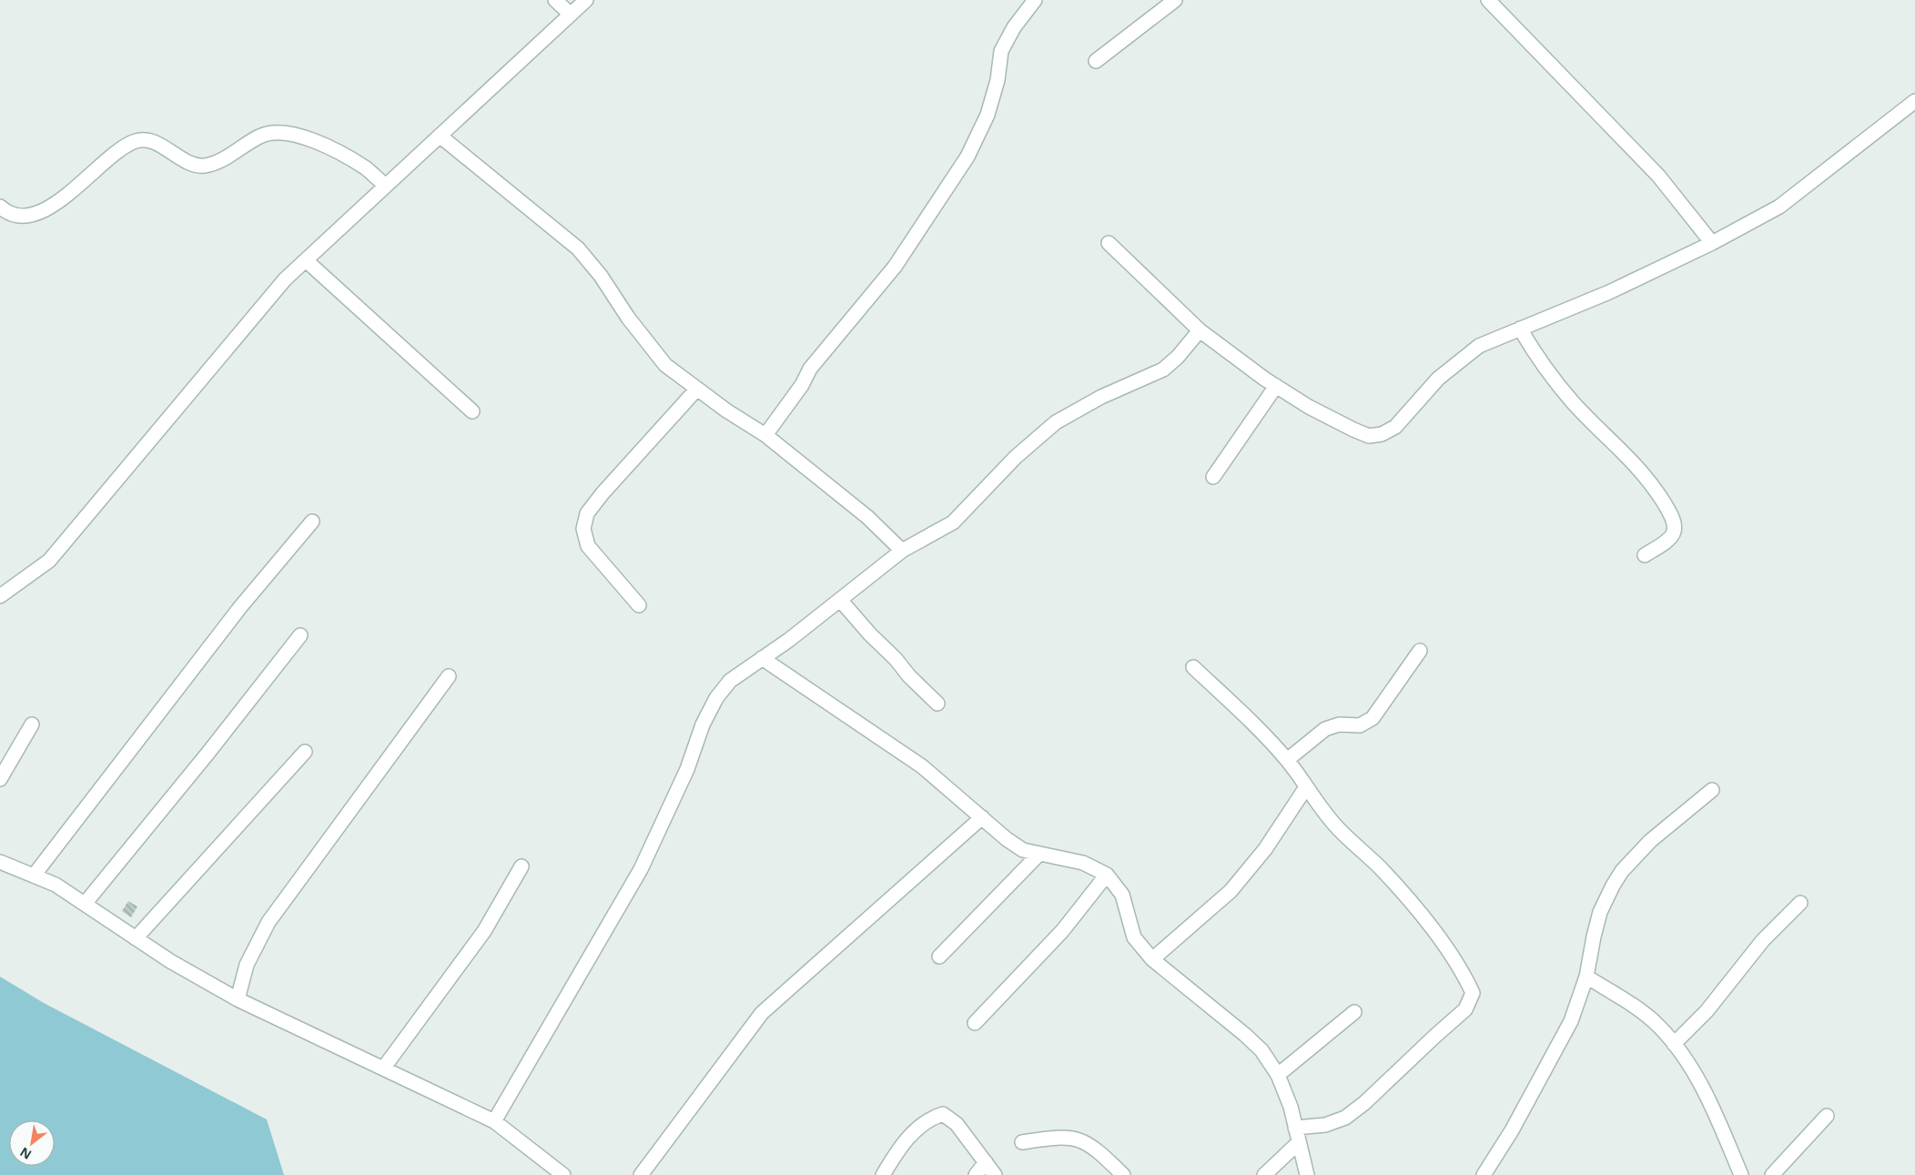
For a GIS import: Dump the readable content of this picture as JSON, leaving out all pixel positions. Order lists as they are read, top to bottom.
{
  "north": "bottom left"
}
